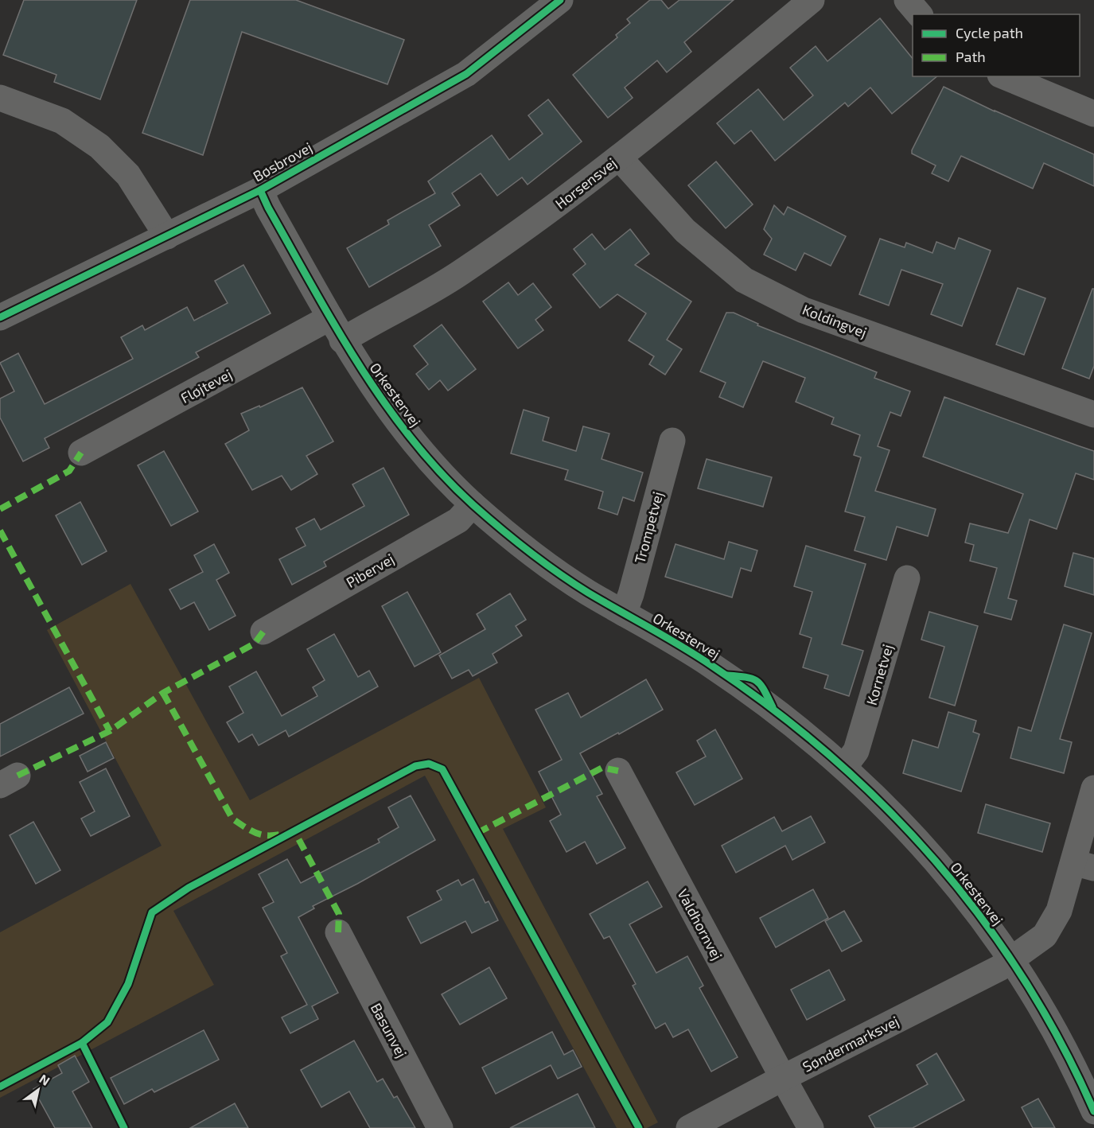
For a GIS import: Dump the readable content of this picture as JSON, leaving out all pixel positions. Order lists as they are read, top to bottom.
{
  "streets": {
    "street": [
      "Bøsbrovej",
      "Horsensvej",
      "Koldingvej",
      "Fløjtevej",
      "Orkestervej",
      "Trompetvej",
      "Pibervej",
      "Kornetvej",
      "Valdhornvej",
      "Basunvej",
      "Søndermarksvej"
    ]
  },
  "crossings": [
    ["Bøsbrovej", "Orkestervej"],
    ["Horsensvej", "Koldingvej"],
    ["Horsensvej", "Orkestervej"],
    ["Fløjtevej", "Orkestervej"],
    ["Orkestervej", "Trompetvej"],
    ["Orkestervej", "Pibervej"],
    ["Orkestervej", "Kornetvej"],
    ["Orkestervej", "Søndermarksvej"],
    ["Valdhornvej", "Søndermarksvej"]
  ],
  "legend": ["Cycle path", "Path"],
  "north": "top right"
}
